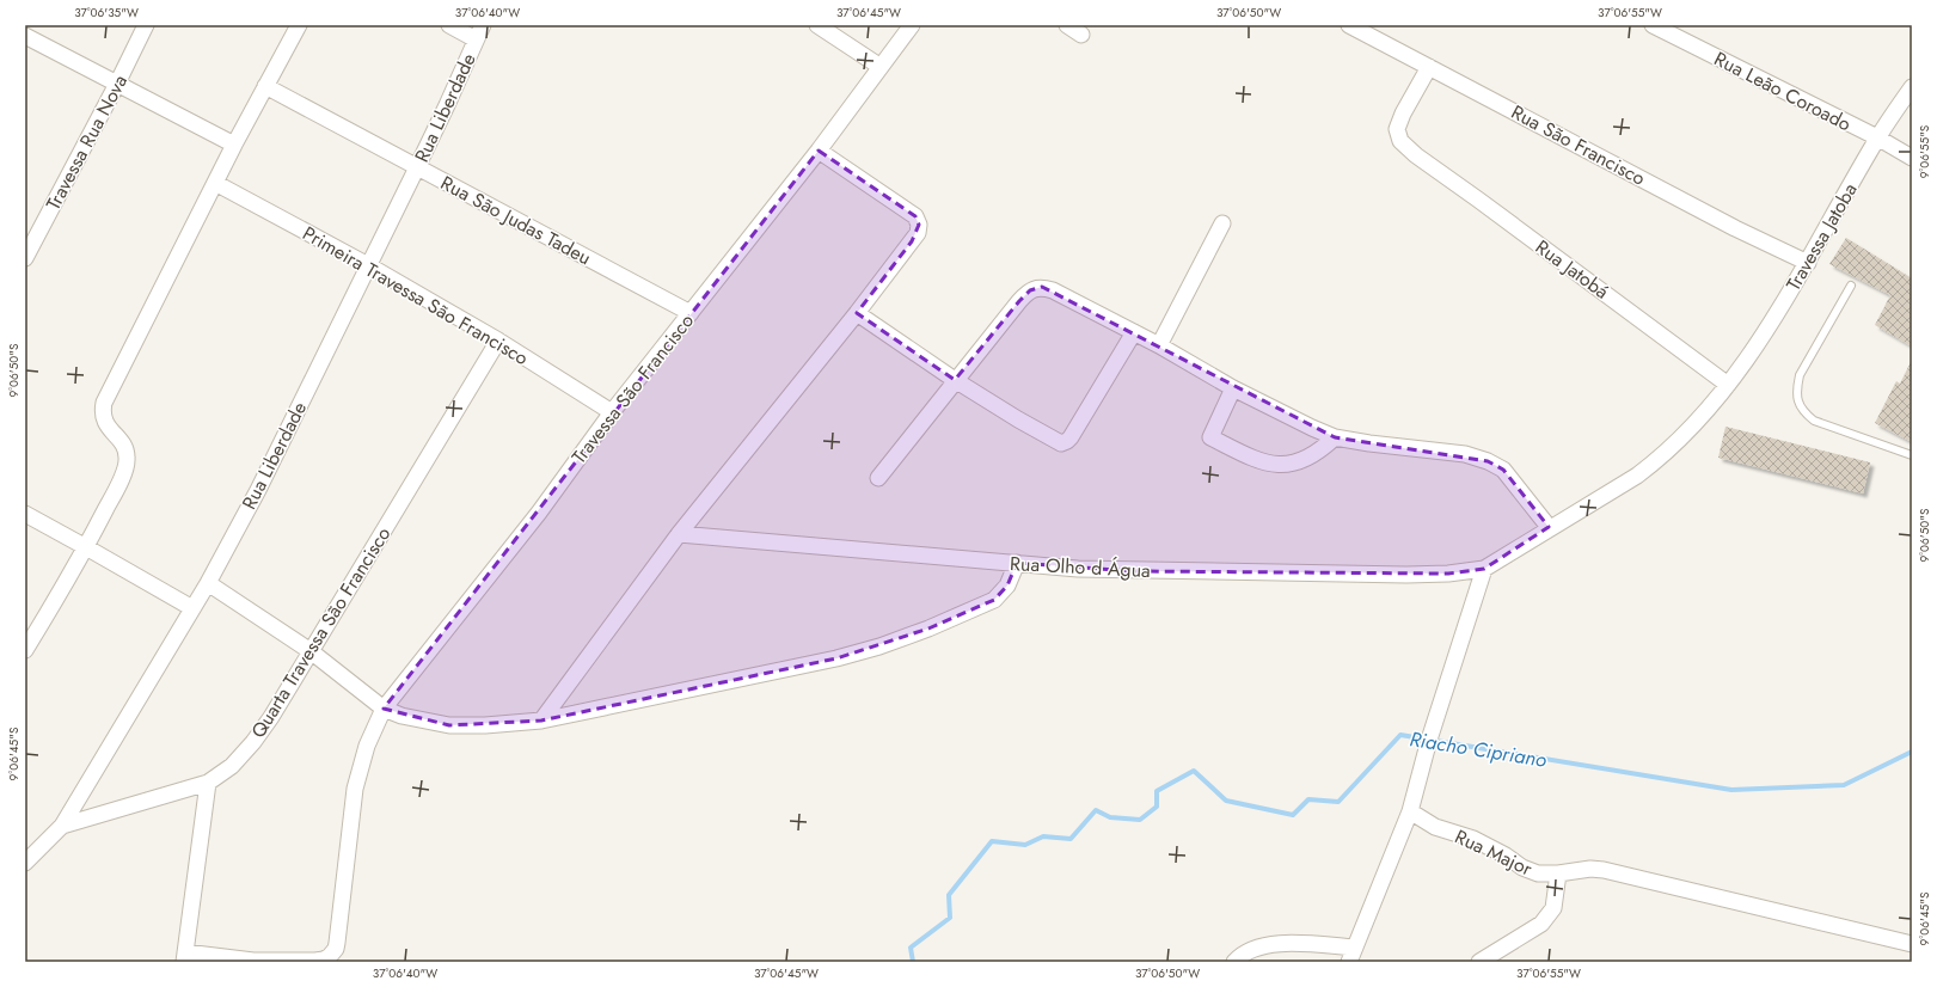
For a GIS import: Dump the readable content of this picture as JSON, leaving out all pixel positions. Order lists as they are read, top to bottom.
{
  "streets": {
    "street": [
      "Rua Leão Coroado",
      "Rua Liberdade",
      "Travessa Rua Nova",
      "Rua São Francisco",
      "Rua São Judas Tadeu",
      "Travessa Jatoba",
      "Rua Jatobá",
      "Primeira Travessa São Francisco",
      "Travessa São Francisco",
      "Rua Olho d Água",
      "Quarta Travessa São Francisco",
      "Rua Major"
    ]
  },
  "crossings": [
    ["Rua Leão Coroado", "Travessa Jatoba"],
    ["Rua Liberdade", "Rua São Judas Tadeu"],
    ["Rua Liberdade", "Primeira Travessa São Francisco"],
    ["Rua Liberdade", "Quarta Travessa São Francisco"],
    ["Rua São Francisco", "Travessa Jatoba"],
    ["Rua São Francisco", "Rua Jatobá"],
    ["Rua São Judas Tadeu", "Travessa São Francisco"],
    ["Travessa Jatoba", "Rua Jatobá"],
    ["Travessa Jatoba", "Rua Olho d Água"],
    ["Primeira Travessa São Francisco", "Travessa São Francisco"],
    ["Primeira Travessa São Francisco", "Quarta Travessa São Francisco"]
  ],
  "water": ["Riacho Cipriano"],
  "coordinates": [
    "37°06'35\"W",
    "37°06'40\"W",
    "37°06'45\"W",
    "37°06'50\"W",
    "37°06'55\"W",
    "9°06'55\"S",
    "9°06'50\"S",
    "9°06'45\"S"
  ]
}
